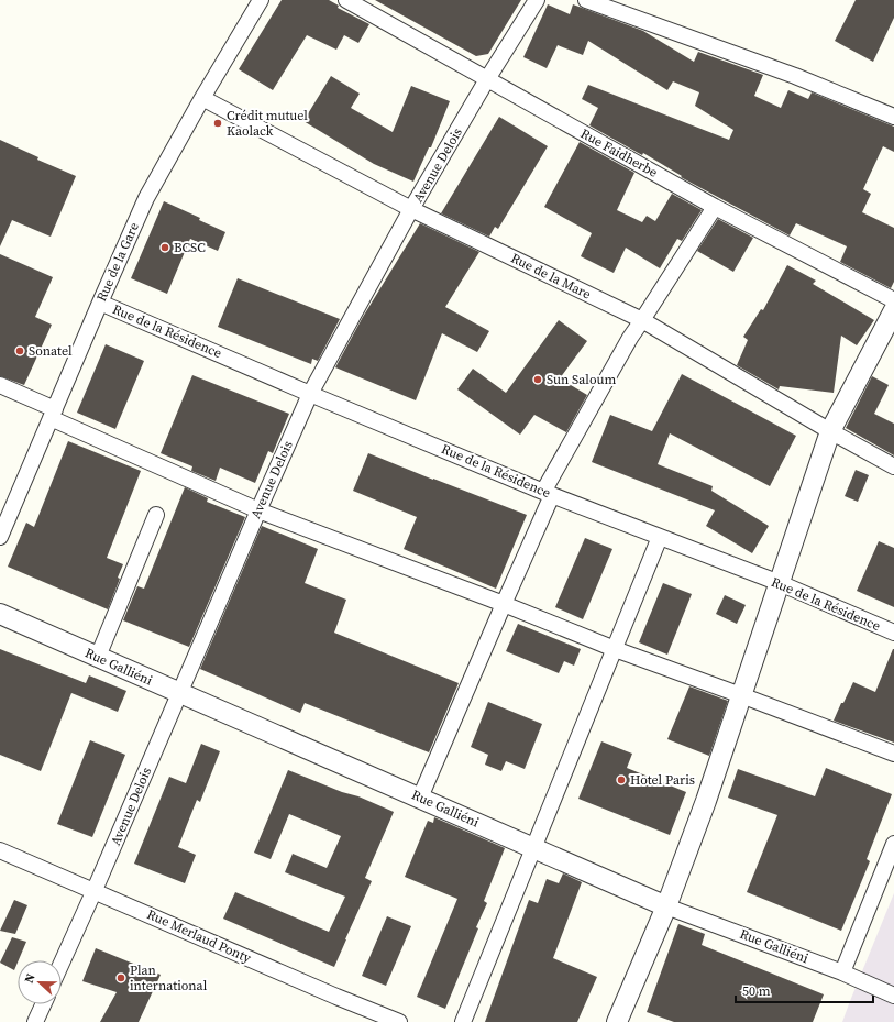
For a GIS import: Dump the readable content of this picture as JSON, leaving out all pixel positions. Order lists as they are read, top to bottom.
{
  "streets": {
    "street": [
      "Rue Faidherbe",
      "Avenue Delois",
      "Rue de la Gare",
      "Rue de la Mare",
      "Rue de la Résidence",
      "Rue Galliéni",
      "Rue Merlaud Ponty"
    ]
  },
  "crossings": [
    ["Rue Faidherbe", "Avenue Delois"],
    ["Avenue Delois", "Rue de la Mare"],
    ["Avenue Delois", "Rue de la Résidence"],
    ["Avenue Delois", "Rue Galliéni"],
    ["Avenue Delois", "Rue Merlaud Ponty"],
    ["Rue de la Gare", "Rue de la Mare"],
    ["Rue de la Gare", "Rue de la Résidence"]
  ],
  "places": [
    "Crédit mutuel Kaolack",
    "BCSC",
    "Sonatel",
    "Sun Saloum",
    "Hotel Paris",
    "Plan international"
  ],
  "scale_bar": "50 m",
  "north": "left"
}
